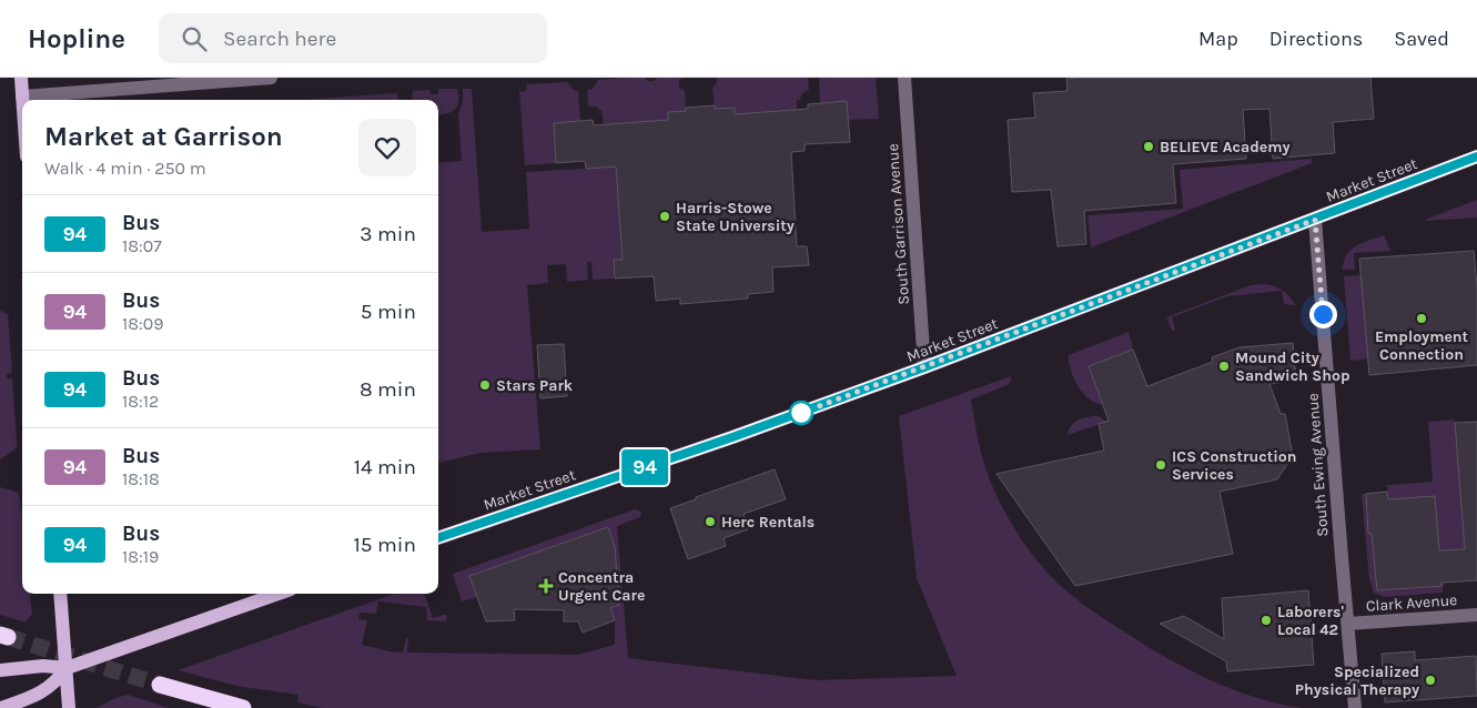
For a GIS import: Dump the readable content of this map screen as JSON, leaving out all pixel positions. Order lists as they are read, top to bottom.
{
  "streets": {
    "main road": ["Market Street"],
    "street": ["South Garrison Avenue", "South Ewing Avenue", "Clark Avenue"]
  },
  "crossings": [
    ["Market Street", "South Garrison Avenue"],
    ["Market Street", "South Ewing Avenue"],
    ["South Ewing Avenue", "Clark Avenue"]
  ],
  "places": {
    "other": [
      "BELIEVE Academy",
      "Harris-Stowe State University",
      "Employment Connection",
      "Mound City Sandwich Shop",
      "Stars Park",
      "ICS Construction Services",
      "Herc Rentals",
      "Laborers' Local 42",
      "Specialized Physical Therapy"
    ],
    "health": ["Concentra Urgent Care"]
  },
  "lines": ["bus line 94"],
  "page": {
    "header": "Hopline",
    "search": "Search here",
    "nav": ["Map", "Directions", "Saved"],
    "on_map": "94",
    "heading": ["Market at Garrison", "Walk · 4 min · 250 m"],
    "list": [
      {
        "mark": "94",
        "name": "Bus",
        "note": "18:07",
        "value": "3 min"
      },
      {
        "mark": "94",
        "name": "Bus",
        "note": "18:09",
        "value": "5 min"
      },
      {
        "mark": "94",
        "name": "Bus",
        "note": "18:12",
        "value": "8 min"
      },
      {
        "mark": "94",
        "name": "Bus",
        "note": "18:18",
        "value": "14 min"
      },
      {
        "mark": "94",
        "name": "Bus",
        "note": "18:19",
        "value": "15 min"
      }
    ]
  }
}
